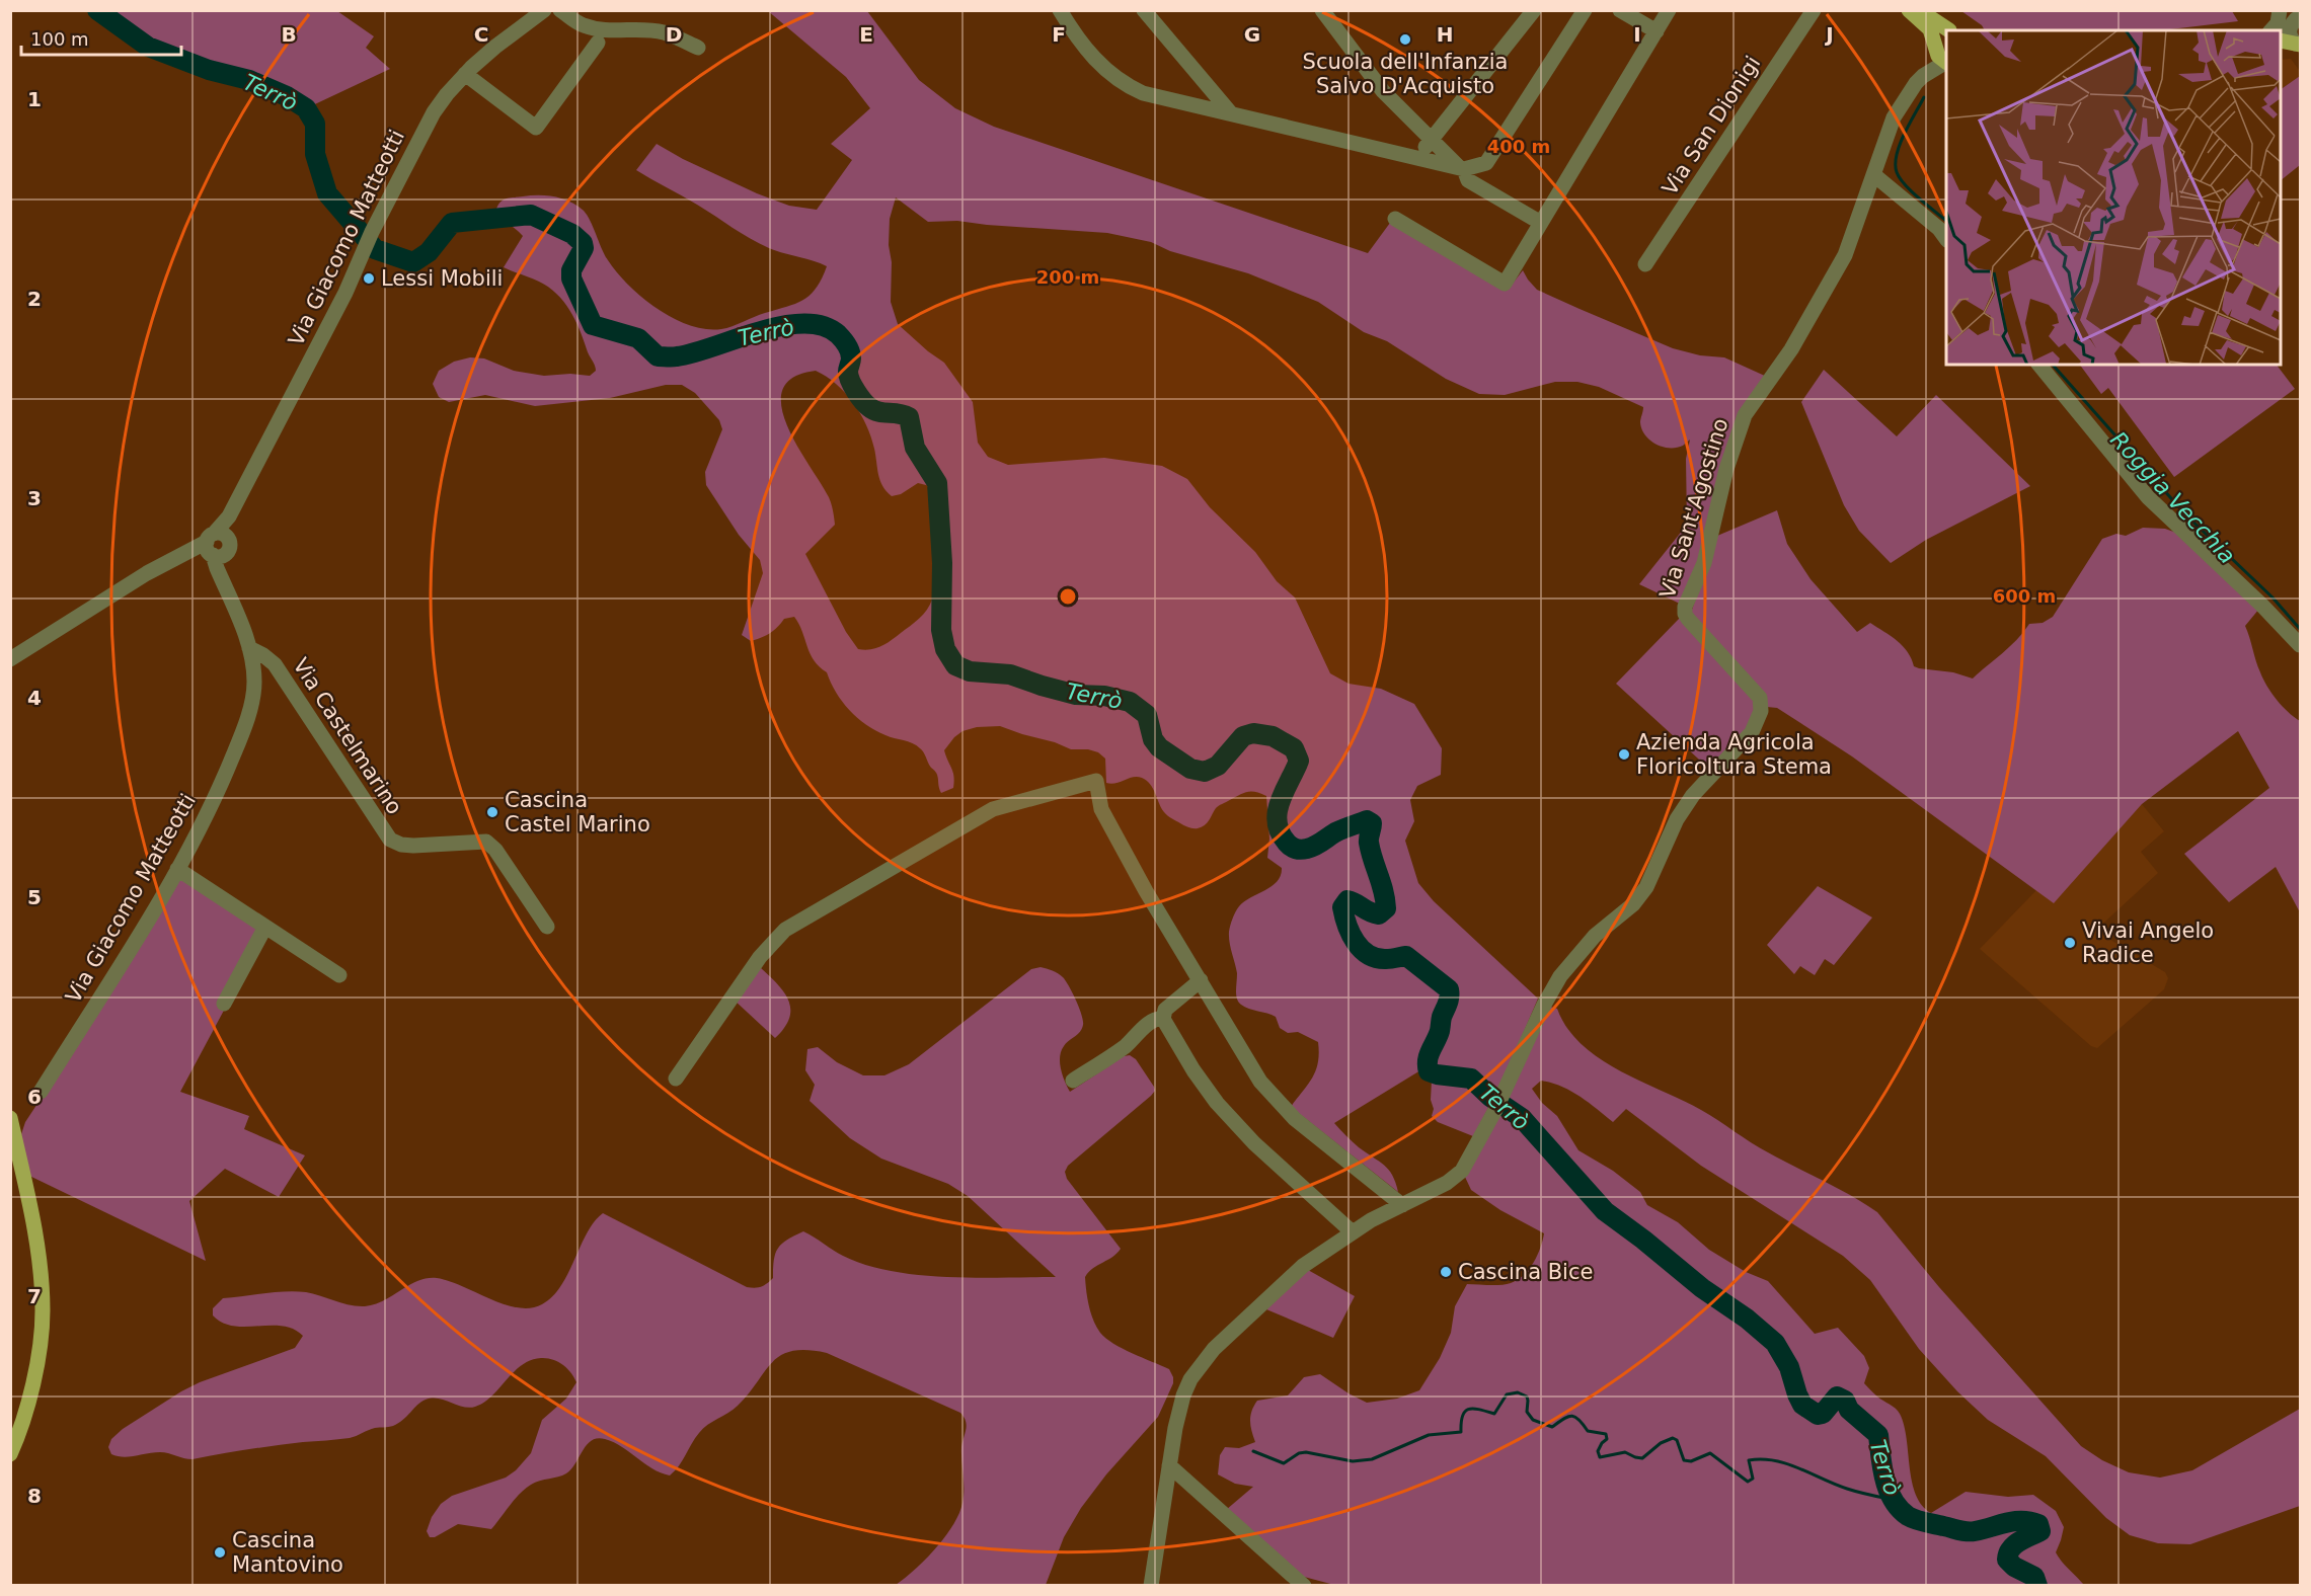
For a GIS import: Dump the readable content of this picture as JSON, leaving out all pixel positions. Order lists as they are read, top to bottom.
{
  "streets": {
    "street": [
      "Via San Dionigi",
      "Via Giacomo Matteotti",
      "Via Sant'Agostino",
      "Via Castelmarino"
    ]
  },
  "crossings": [
    ["Via Giacomo Matteotti", "Via Castelmarino"]
  ],
  "water": ["Terrò", "Roggia Vecchia"],
  "places": [
    "Scuola dell'Infanzia Salvo D'Acquisto",
    "Lessi Mobili",
    "Azienda Agricola Floricoltura Stema",
    "Cascina Castel Marino",
    "Vivai Angelo Radice",
    "Cascina Bice",
    "Cascina Mantovino"
  ],
  "scale_bar": "100 m",
  "grid": {
    "columns": [
      "B",
      "C",
      "D",
      "E",
      "F",
      "G",
      "H",
      "I",
      "J"
    ],
    "rows": [
      "1",
      "2",
      "3",
      "4",
      "5",
      "6",
      "7",
      "8"
    ]
  },
  "rings": ["400 m", "200 m", "600 m"]
}
